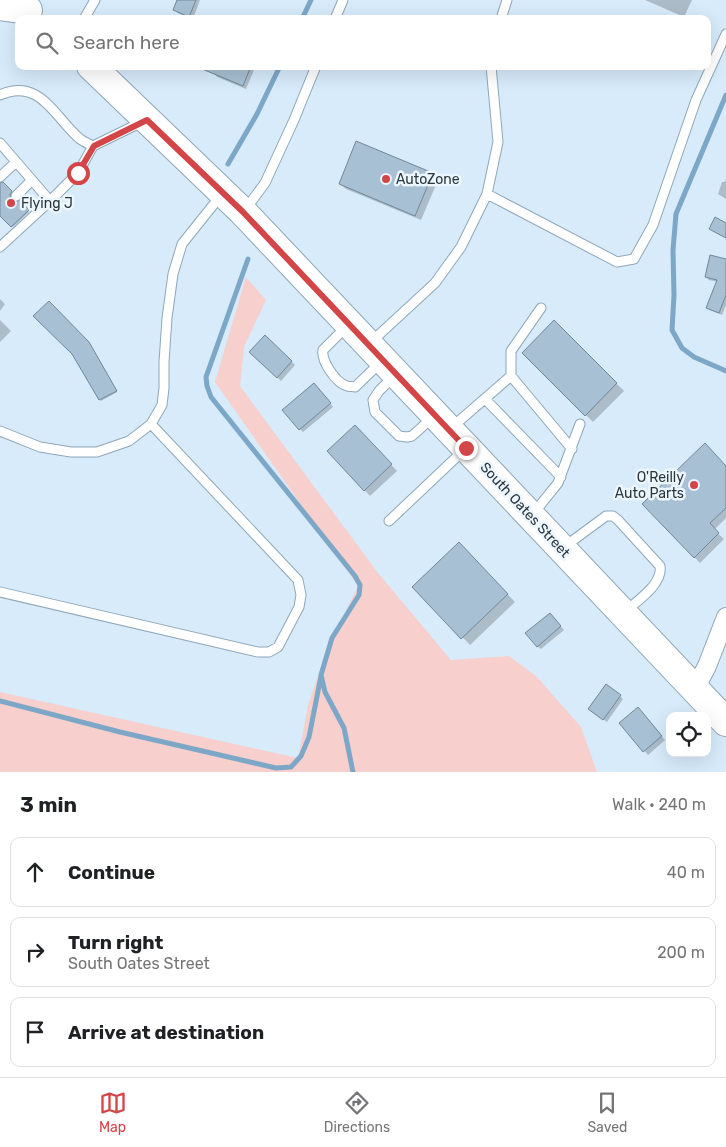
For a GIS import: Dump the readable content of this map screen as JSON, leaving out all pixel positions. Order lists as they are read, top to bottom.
{
  "streets": {
    "main road": ["South Oates Street"]
  },
  "places": ["AutoZone", "Flying J", "O'Reilly Auto Parts"],
  "page": {
    "search": "Search here",
    "heading": ["3 min", "Walk · 240 m"],
    "list": [
      ["Continue", "40 m"],
      ["Turn right", "South Oates Street", "200 m"],
      "Arrive at destination"
    ],
    "nav": ["Map", "Directions", "Saved"]
  }
}
